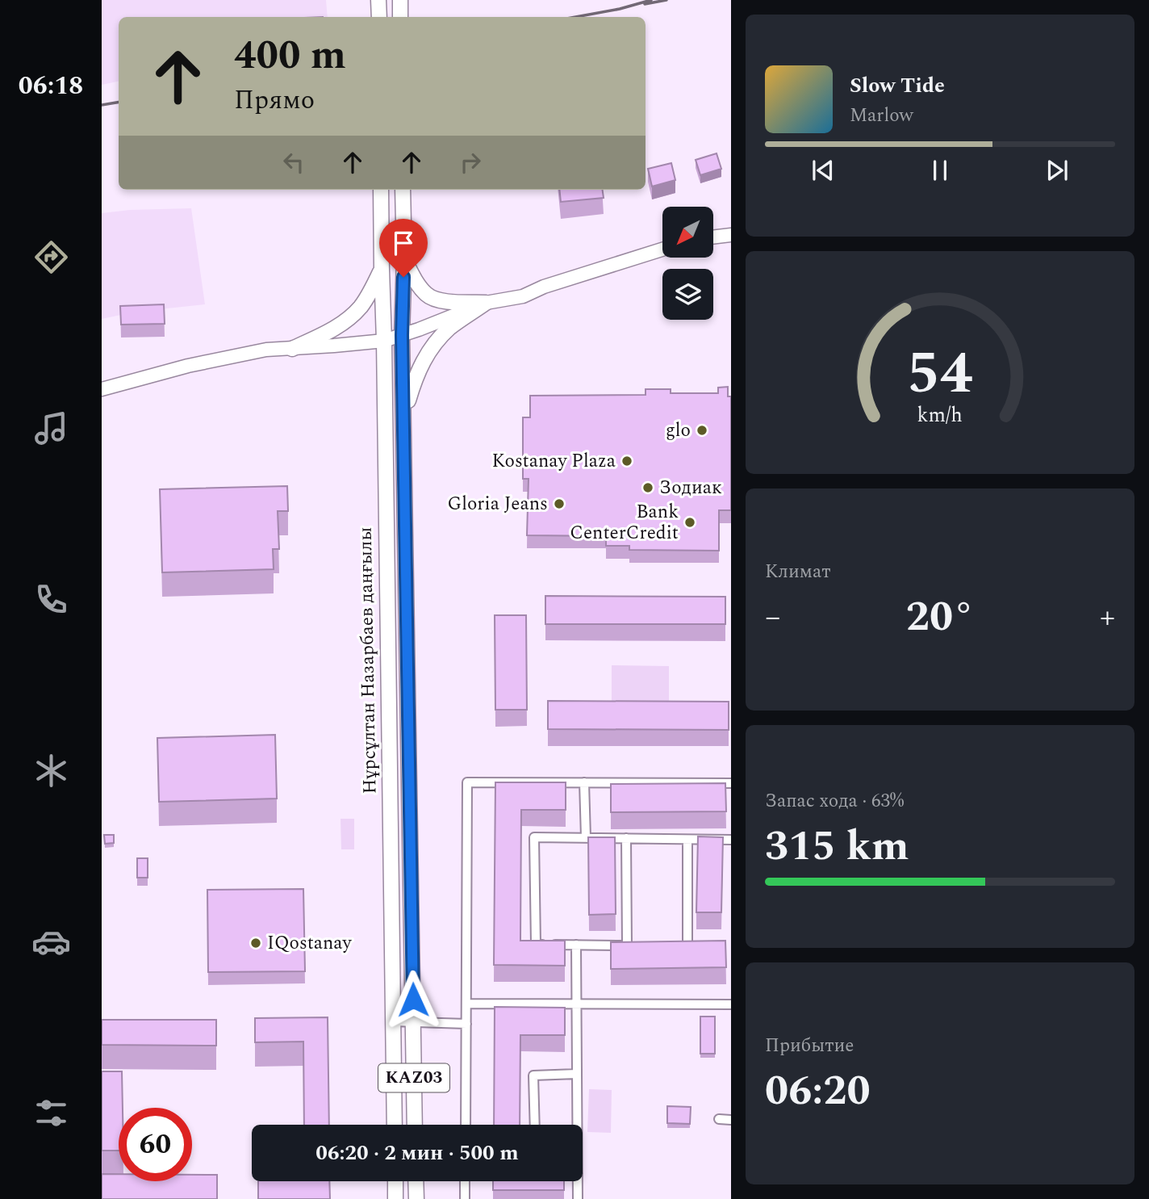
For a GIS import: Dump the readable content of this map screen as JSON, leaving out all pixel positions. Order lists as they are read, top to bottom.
{
  "streets": {
    "main road": ["Нұрсұлтан Назарбаев даңғылы", "KАZ03"]
  },
  "places": [
    "glo",
    "Kostanay Plaza",
    "Зодиак",
    "Gloria Jeans",
    "Bank CenterCredit",
    "IQostanay"
  ],
  "north": "bottom left",
  "page": {
    "tabs": "06:18",
    "turn": ["400 m", "Прямо"],
    "song": ["Slow Tide", "Marlow"],
    "tile": [
      "Климат",
      ["Запас хода · 63%", "315 km"],
      ["Прибытие", "06:20"]
    ],
    "heat": ["−", "20°", "+"],
    "limit": "60",
    "trip": "06:20 · 2 мин · 500 m",
    "gauge": ["54", "km/h"]
  }
}
